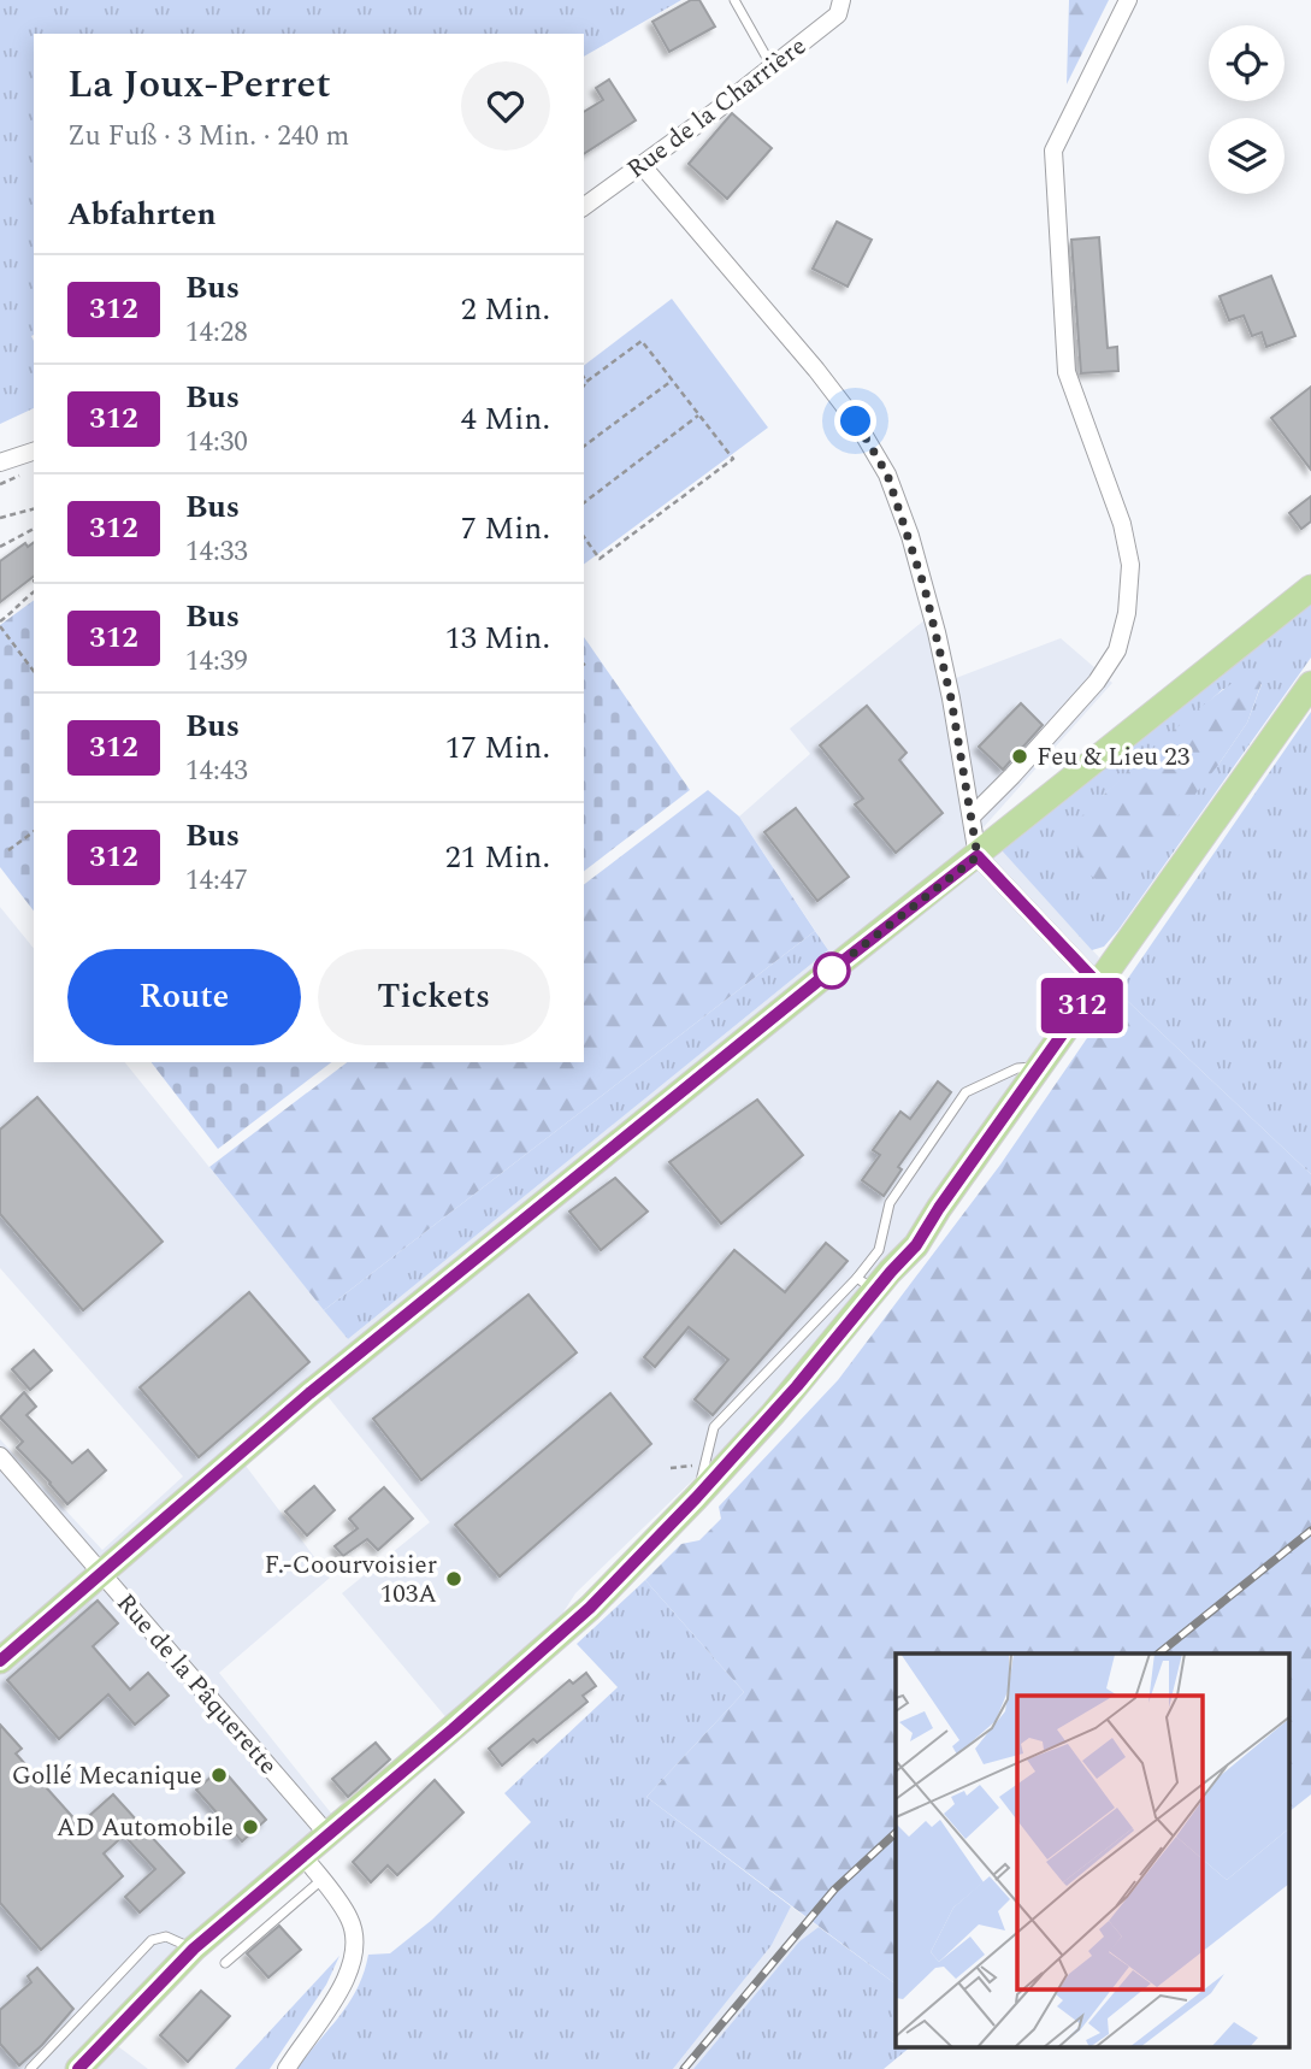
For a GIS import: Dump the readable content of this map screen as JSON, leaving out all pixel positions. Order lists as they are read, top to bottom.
{
  "streets": {
    "street": ["Rue de la Charrière", "Rue de la Pâquerette"]
  },
  "places": [
    "Feu & Lieu 23",
    "F.-Coourvoisier 103A",
    "Gollé Mecanique",
    "AD Automobile"
  ],
  "lines": ["bus line 312"],
  "page": {
    "on_map": "312",
    "heading": [
      ["La Joux-Perret", "Zu Fuß · 3 Min. · 240 m"],
      "Abfahrten"
    ],
    "list": [
      {
        "mark": "312",
        "name": "Bus",
        "note": "14:28",
        "value": "2 Min."
      },
      {
        "mark": "312",
        "name": "Bus",
        "note": "14:30",
        "value": "4 Min."
      },
      {
        "mark": "312",
        "name": "Bus",
        "note": "14:33",
        "value": "7 Min."
      },
      {
        "mark": "312",
        "name": "Bus",
        "note": "14:39",
        "value": "13 Min."
      },
      {
        "mark": "312",
        "name": "Bus",
        "note": "14:43",
        "value": "17 Min."
      },
      {
        "mark": "312",
        "name": "Bus",
        "note": "14:47",
        "value": "21 Min."
      }
    ],
    "buttons": ["Route", "Tickets"]
  }
}
